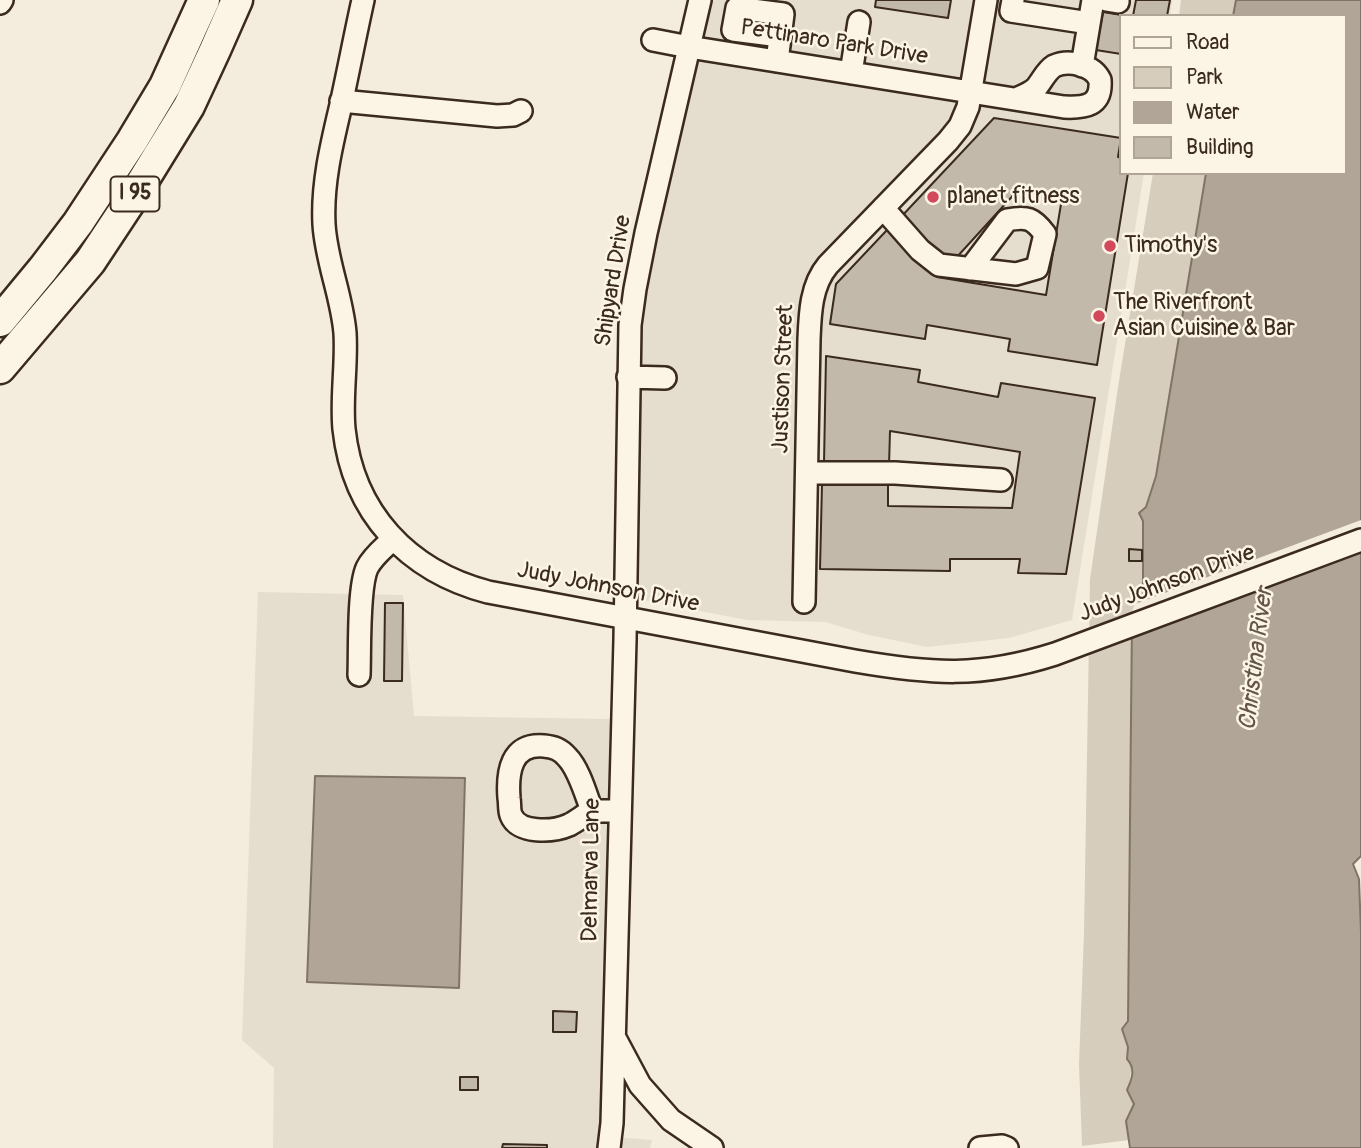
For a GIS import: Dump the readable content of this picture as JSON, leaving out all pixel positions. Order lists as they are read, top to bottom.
{
  "streets": {
    "highway": ["I 95"],
    "street": [
      "Pettinaro Park Drive",
      "Shipyard Drive",
      "Justison Street",
      "Judy Johnson Drive",
      "Delmarva Lane"
    ]
  },
  "crossings": [
    ["Pettinaro Park Drive", "Shipyard Drive"],
    ["Pettinaro Park Drive", "Justison Street"],
    ["Shipyard Drive", "Judy Johnson Drive"],
    ["Shipyard Drive", "Delmarva Lane"],
    ["Judy Johnson Drive", "Delmarva Lane"]
  ],
  "water": ["Christina River"],
  "places": ["planet fitness", "Timothy's", "The Riverfront Asian Cuisine & Bar"],
  "legend": [
    "Road",
    "Park",
    "Water",
    "Building"
  ]
}
